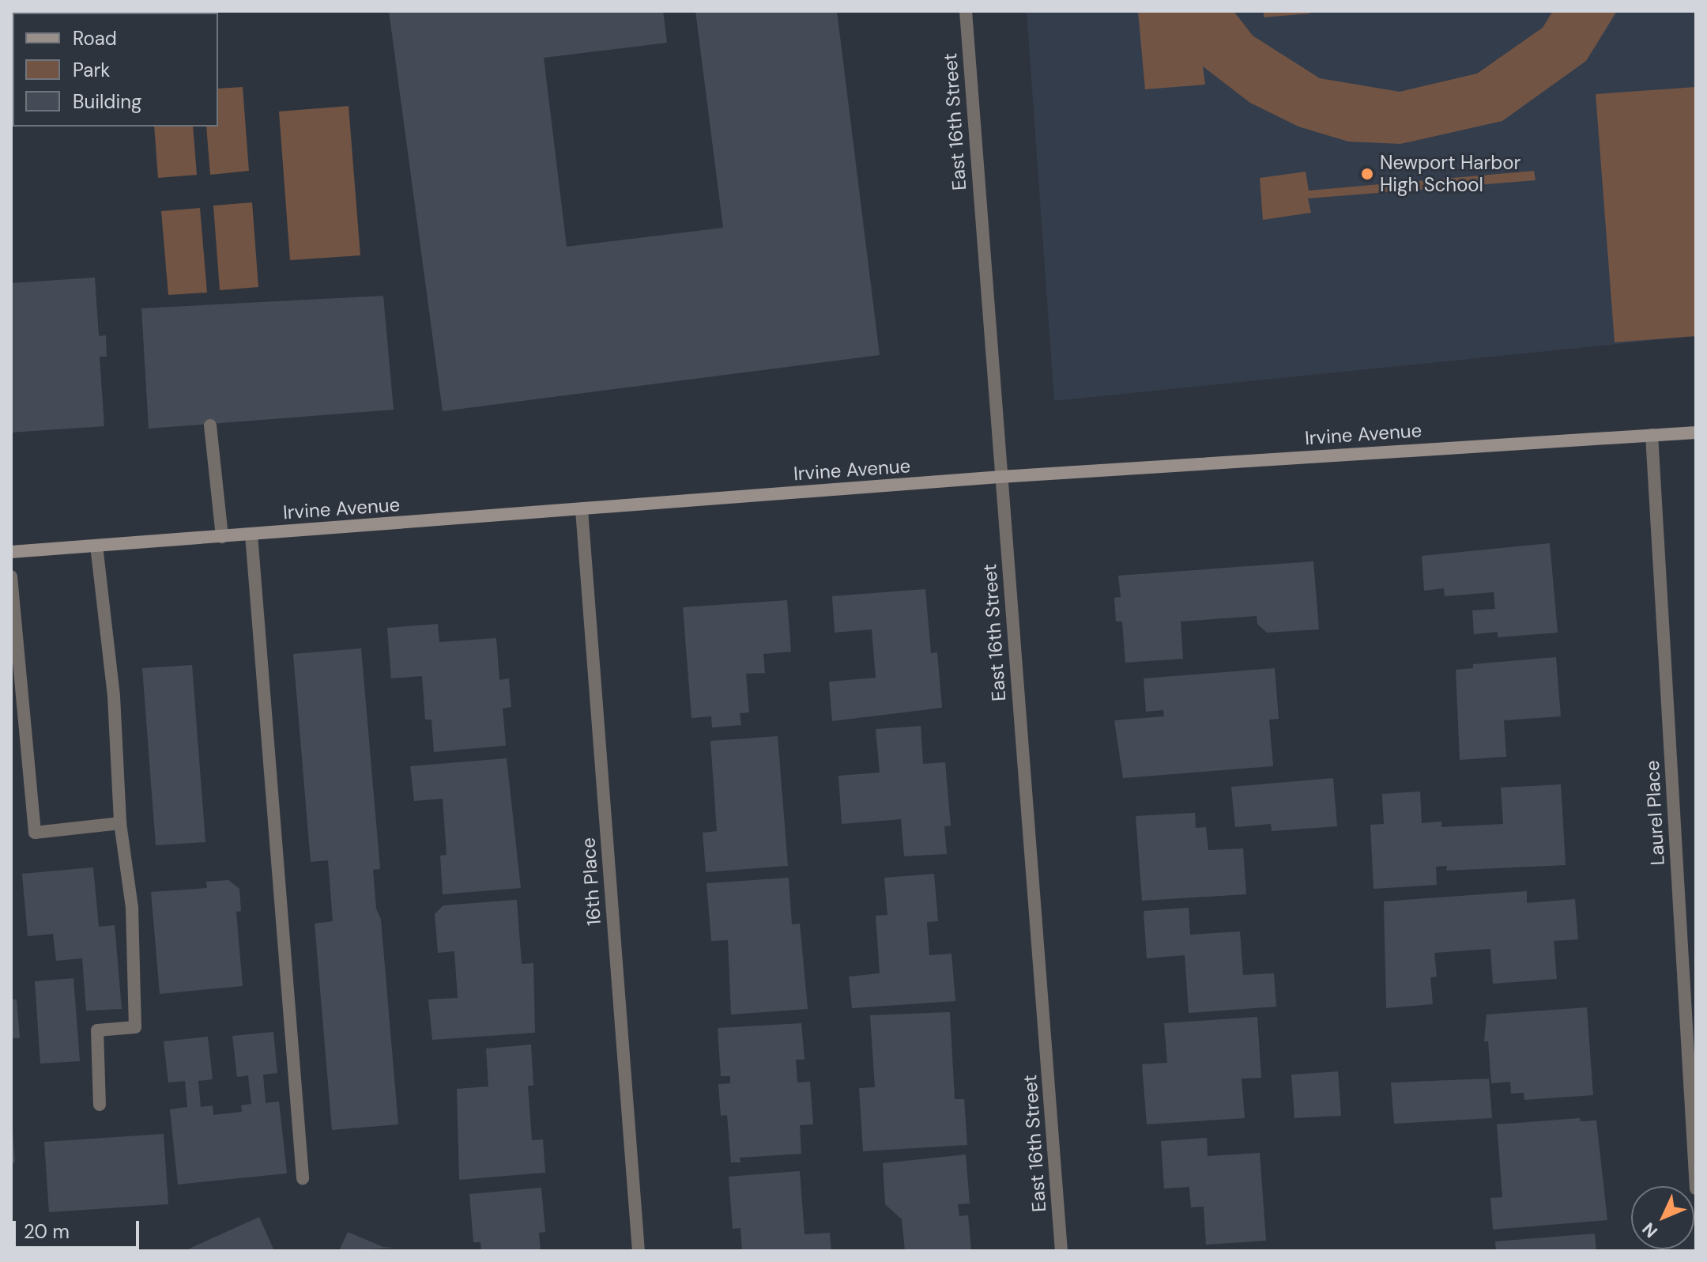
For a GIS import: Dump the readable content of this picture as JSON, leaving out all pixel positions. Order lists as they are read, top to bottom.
{
  "streets": {
    "main road": ["Irvine Avenue"],
    "street": ["East 16th Street", "Laurel Place", "16th Place"]
  },
  "crossings": [
    ["East 16th Street", "Irvine Avenue"],
    ["Irvine Avenue", "Laurel Place"],
    ["Irvine Avenue", "16th Place"]
  ],
  "places": ["Newport Harbor High School"],
  "legend": ["Road", "Park", "Building"],
  "scale_bar": "20 m",
  "north": "bottom left"
}
